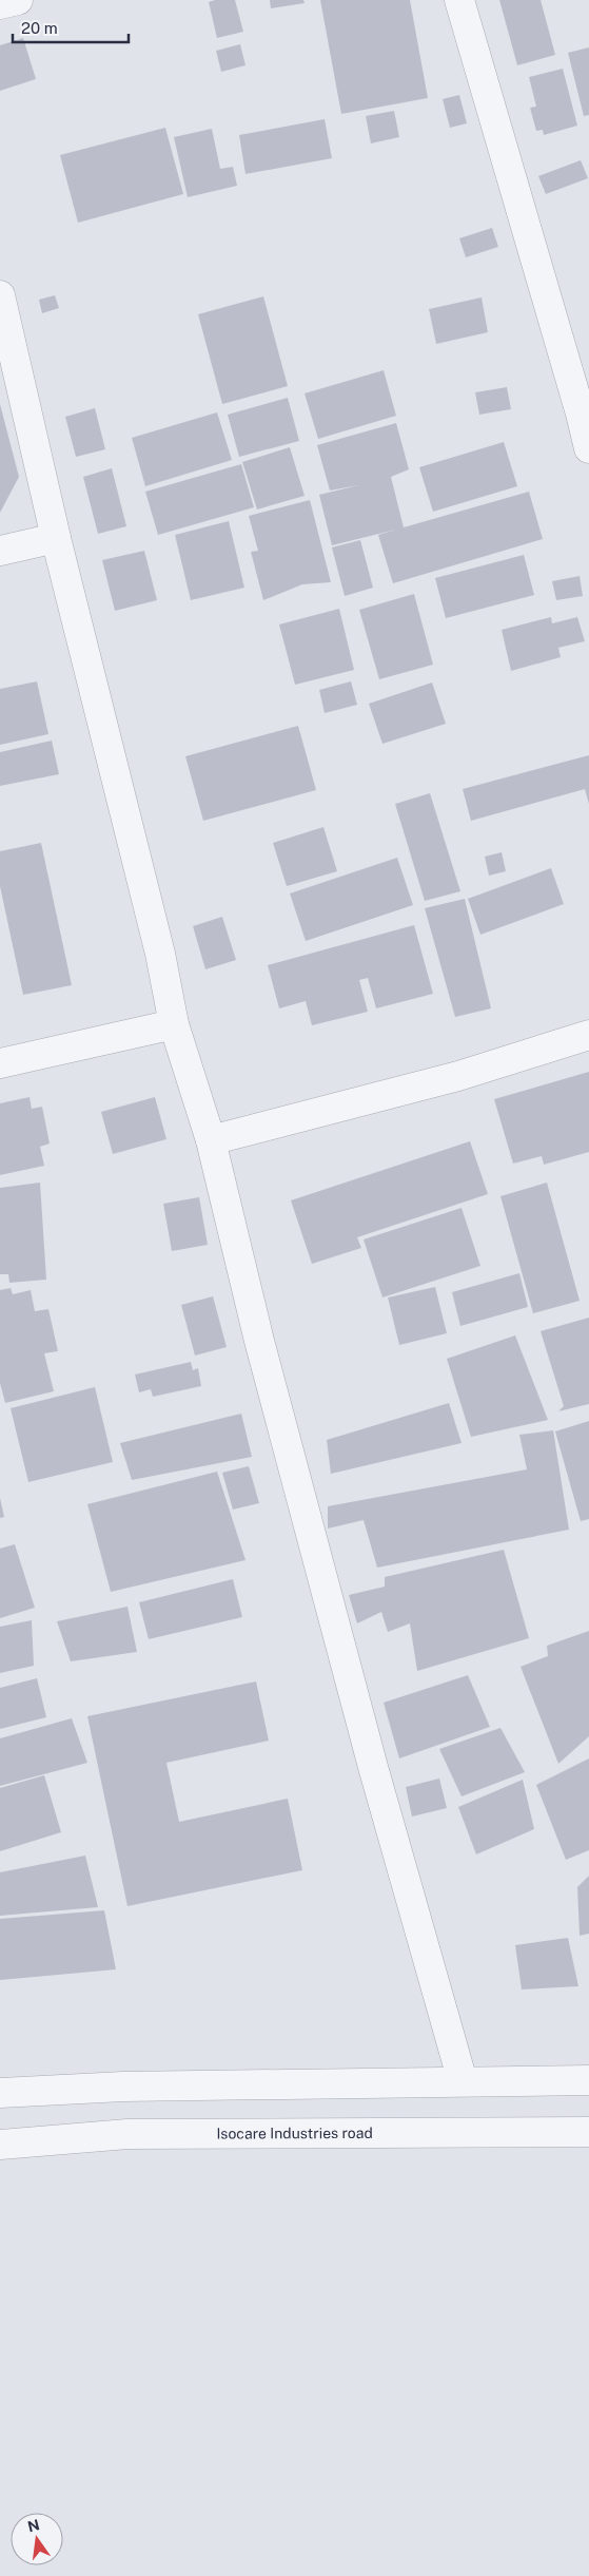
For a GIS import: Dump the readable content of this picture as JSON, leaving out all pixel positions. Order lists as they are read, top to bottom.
{
  "streets": {
    "street": ["Isocare Industries road"]
  },
  "scale_bar": "20 m",
  "north": "top"
}
